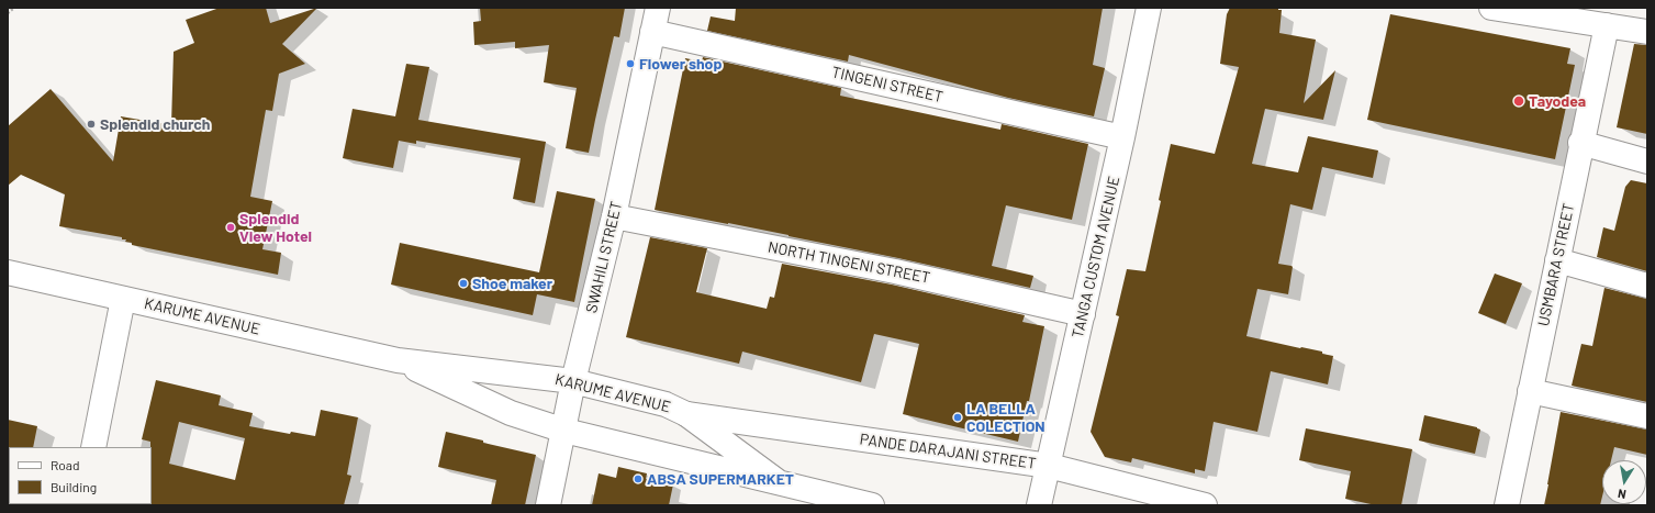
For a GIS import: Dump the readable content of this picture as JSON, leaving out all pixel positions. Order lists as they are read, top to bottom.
{
  "streets": {
    "street": [
      "TINGENI STREET",
      "SWAHILI STREET",
      "TANGA CUSTOM AVENUE",
      "NORTH TINGENI STREET",
      "USMBARA STREET",
      "KARUME AVENUE",
      "PANDE DARAJANI STREET"
    ]
  },
  "crossings": [
    ["TINGENI STREET", "SWAHILI STREET"],
    ["TINGENI STREET", "TANGA CUSTOM AVENUE"],
    ["SWAHILI STREET", "NORTH TINGENI STREET"],
    ["SWAHILI STREET", "KARUME AVENUE"],
    ["TANGA CUSTOM AVENUE", "NORTH TINGENI STREET"],
    ["TANGA CUSTOM AVENUE", "PANDE DARAJANI STREET"],
    ["KARUME AVENUE", "PANDE DARAJANI STREET"]
  ],
  "places": [
    "Flower shop",
    "Tayodea",
    "Splendid church",
    "Splendid View Hotel",
    "Shoe maker",
    "LA BELLA COLECTION",
    "ABSA SUPERMARKET"
  ],
  "legend": ["Road", "Building"],
  "north": "bottom"
}
